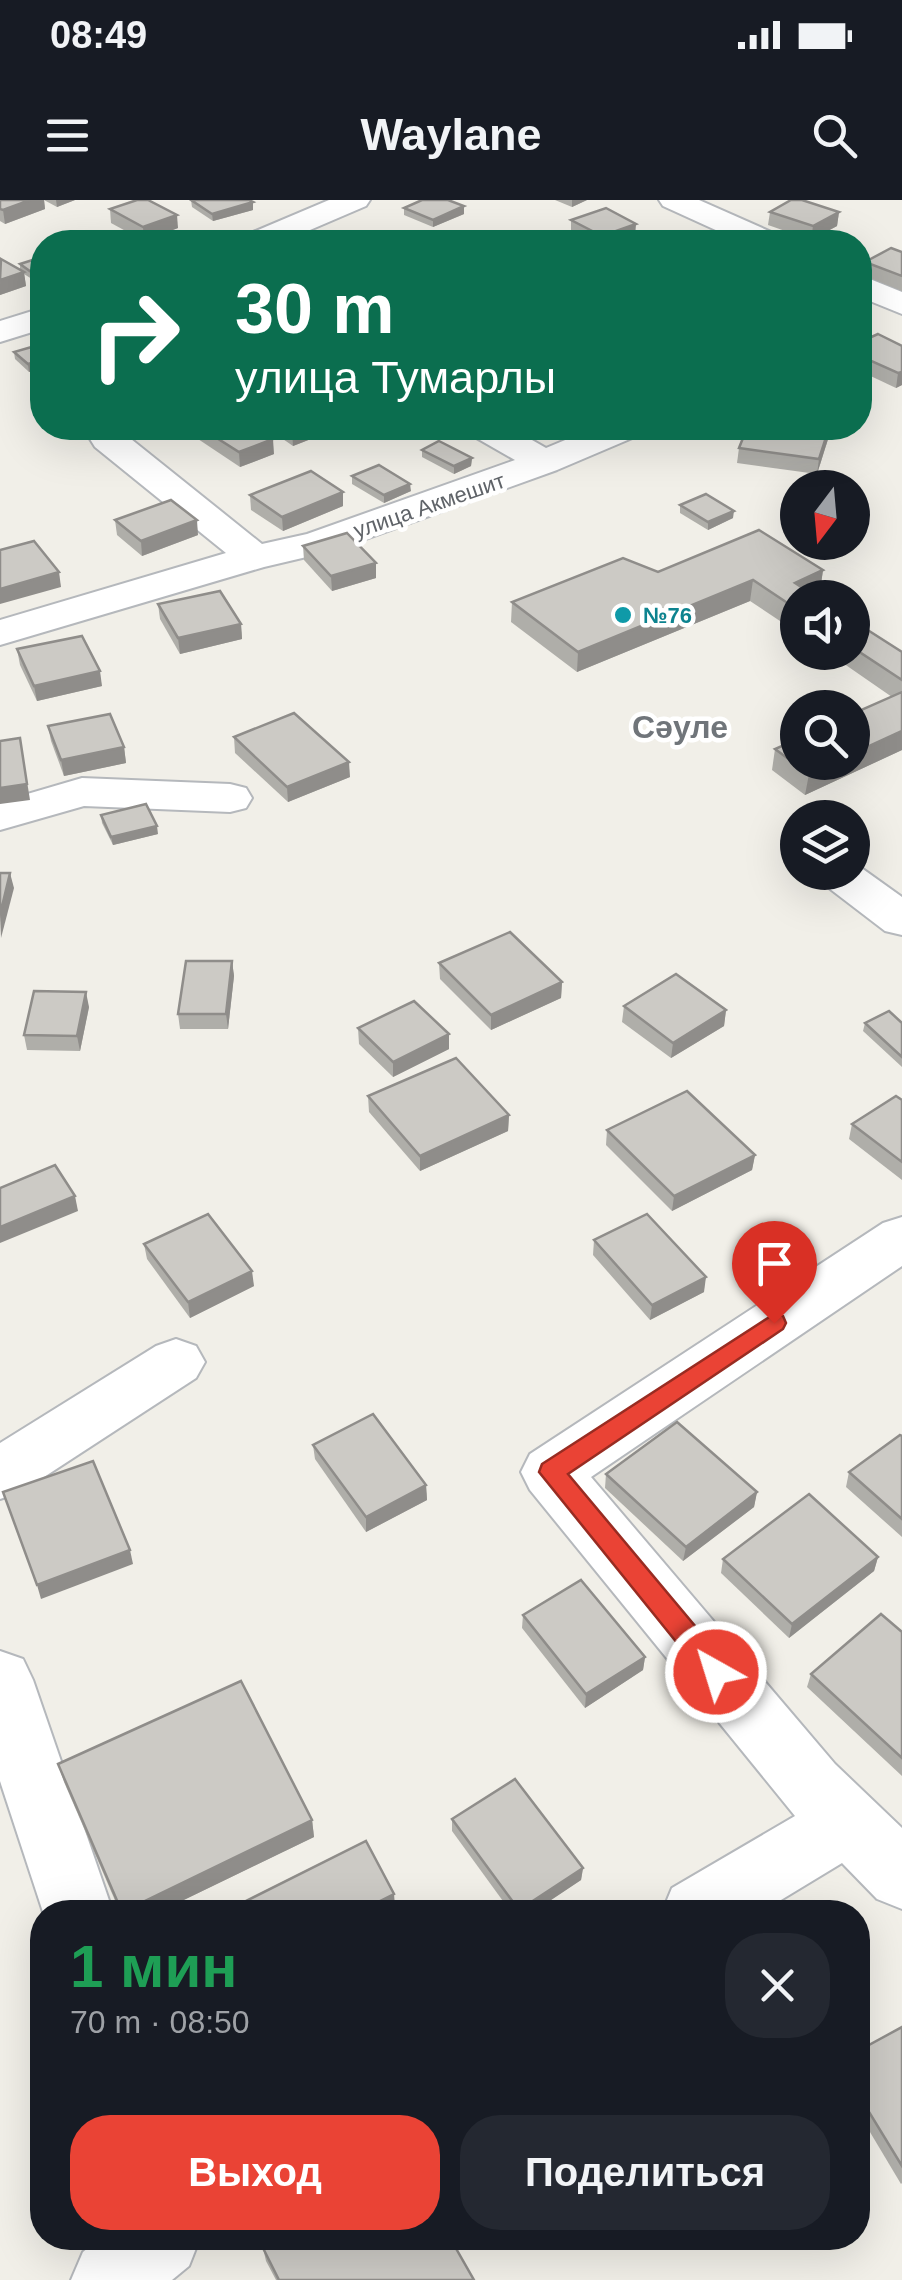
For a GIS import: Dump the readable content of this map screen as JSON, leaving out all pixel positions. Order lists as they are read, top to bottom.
{
  "streets": {
    "street": ["улица Акмешит"]
  },
  "districts": ["Сәуле"],
  "places": ["№76"],
  "north": "bottom",
  "page": {
    "status": "08:49",
    "header": "Waylane",
    "turn": ["30 m", "улица Тумарлы"],
    "heading": ["1 мин", "70 m · 08:50"],
    "buttons": ["Выход", "Поделиться"]
  }
}
